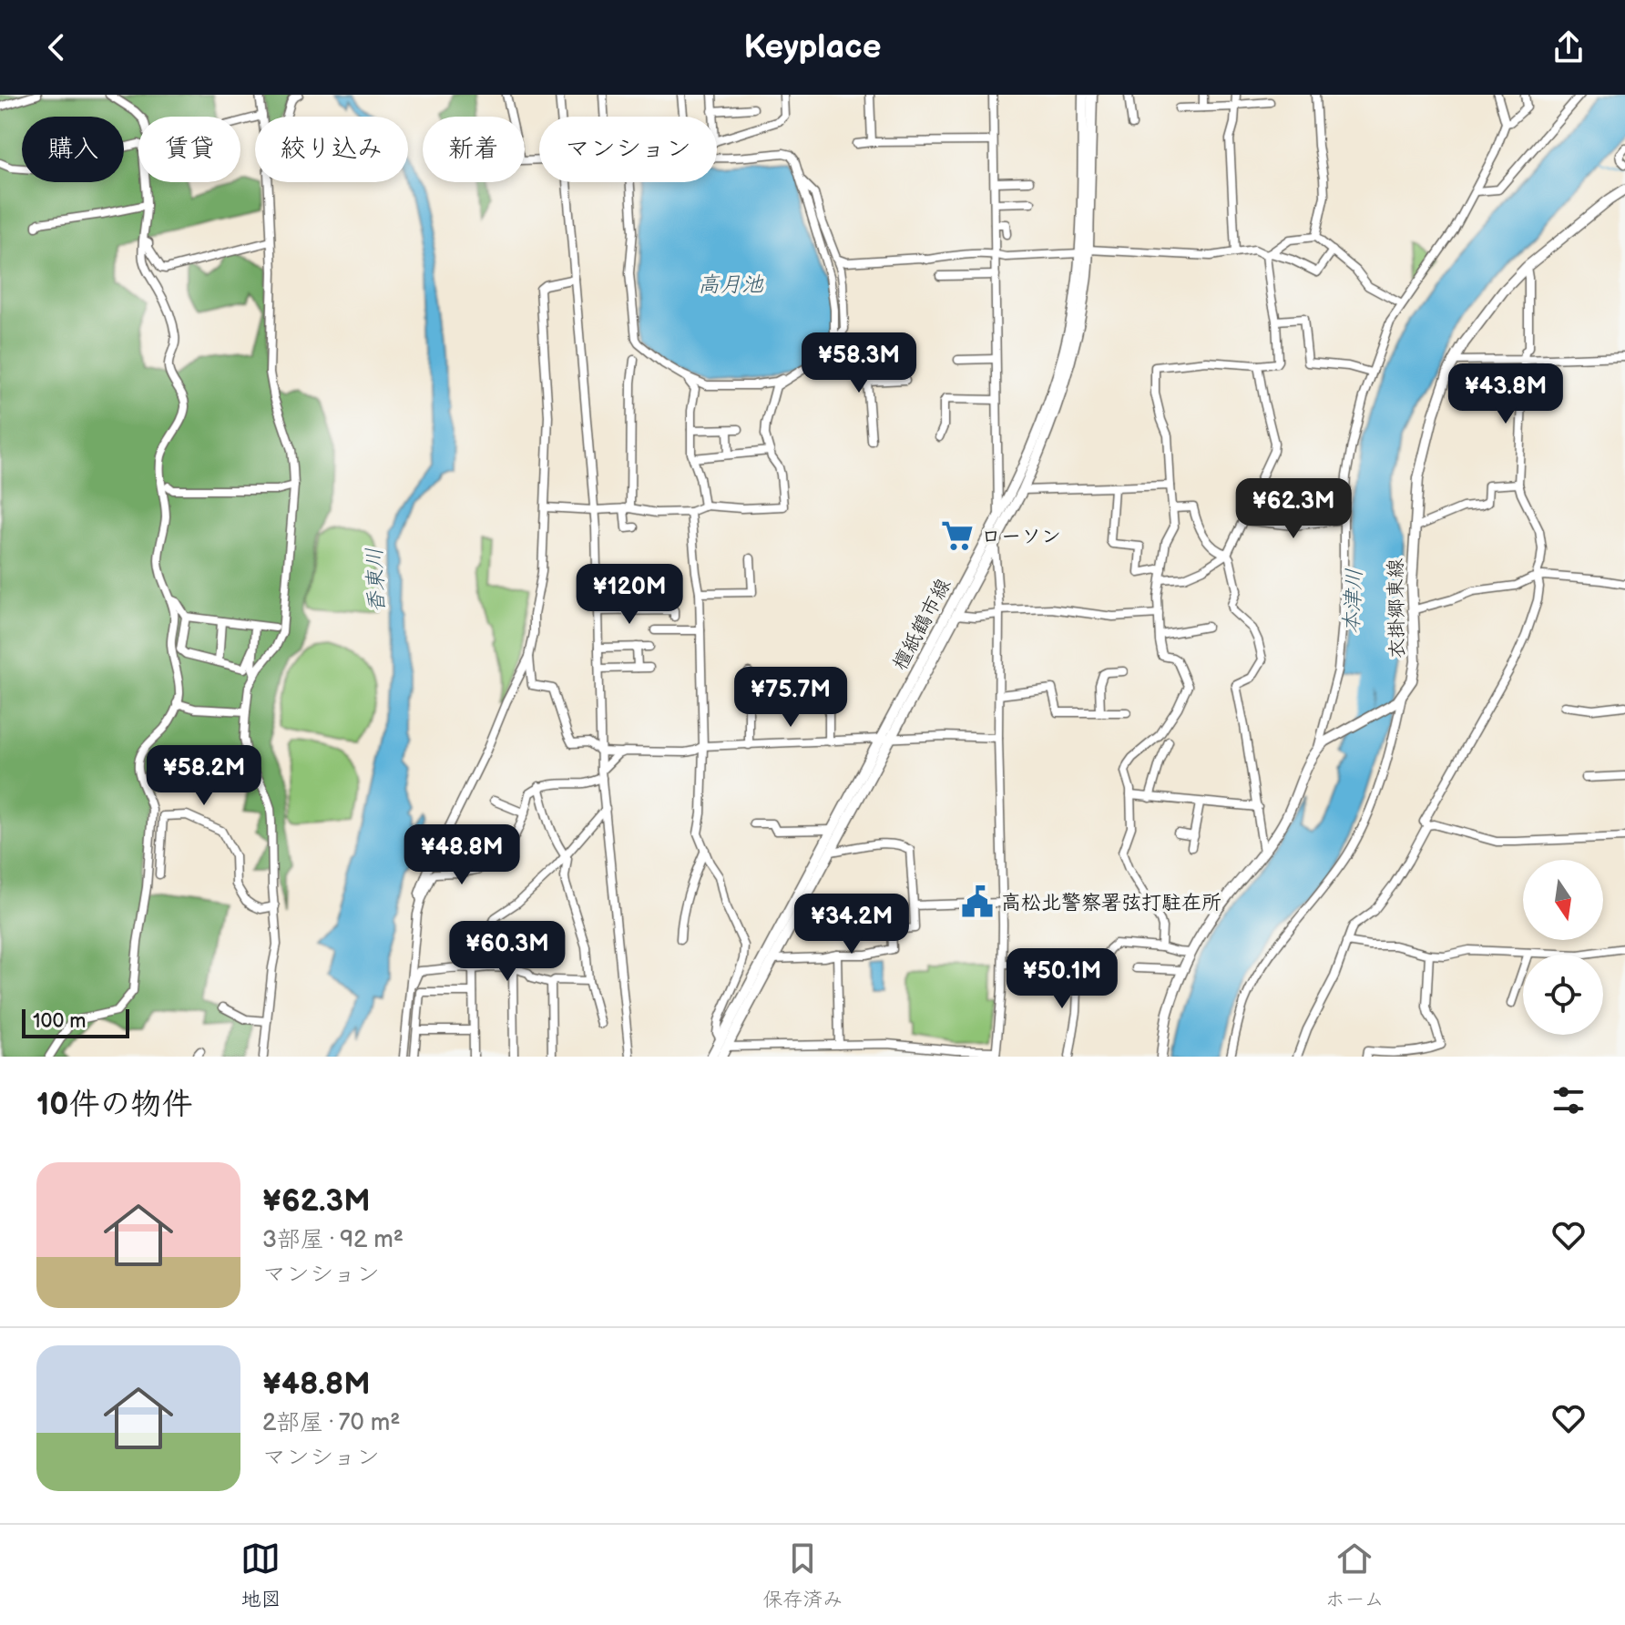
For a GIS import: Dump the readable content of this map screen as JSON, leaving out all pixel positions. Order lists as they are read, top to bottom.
{
  "streets": {
    "main road": ["衣掛郷東線", "檀紙鶴市線"]
  },
  "water": ["高月池", "香東川", "本津川"],
  "places": {
    "supermarket": ["ローソン"],
    "public building": ["高松北警察署弦打駐在所"]
  },
  "scale_bar": "100 m",
  "north": "bottom",
  "page": {
    "header": "Keyplace",
    "chip": [
      "購入",
      "賃貸",
      "絞り込み",
      "新着",
      "マンション"
    ],
    "price": [
      "¥58.3M",
      "¥43.8M",
      "¥62.3M",
      "¥120M",
      "¥75.7M",
      "¥58.2M",
      "¥48.8M",
      "¥34.2M",
      "¥60.3M",
      "¥50.1M"
    ],
    "scale": "100 m",
    "heading": "10件の物件",
    "list": [
      {
        "name": "¥62.3M",
        "note": "3部屋 · 92 m² · マンション"
      },
      {
        "name": "¥48.8M",
        "note": "2部屋 · 70 m² · マンション"
      }
    ],
    "tabs": ["地図", "保存済み", "ホーム"]
  }
}
